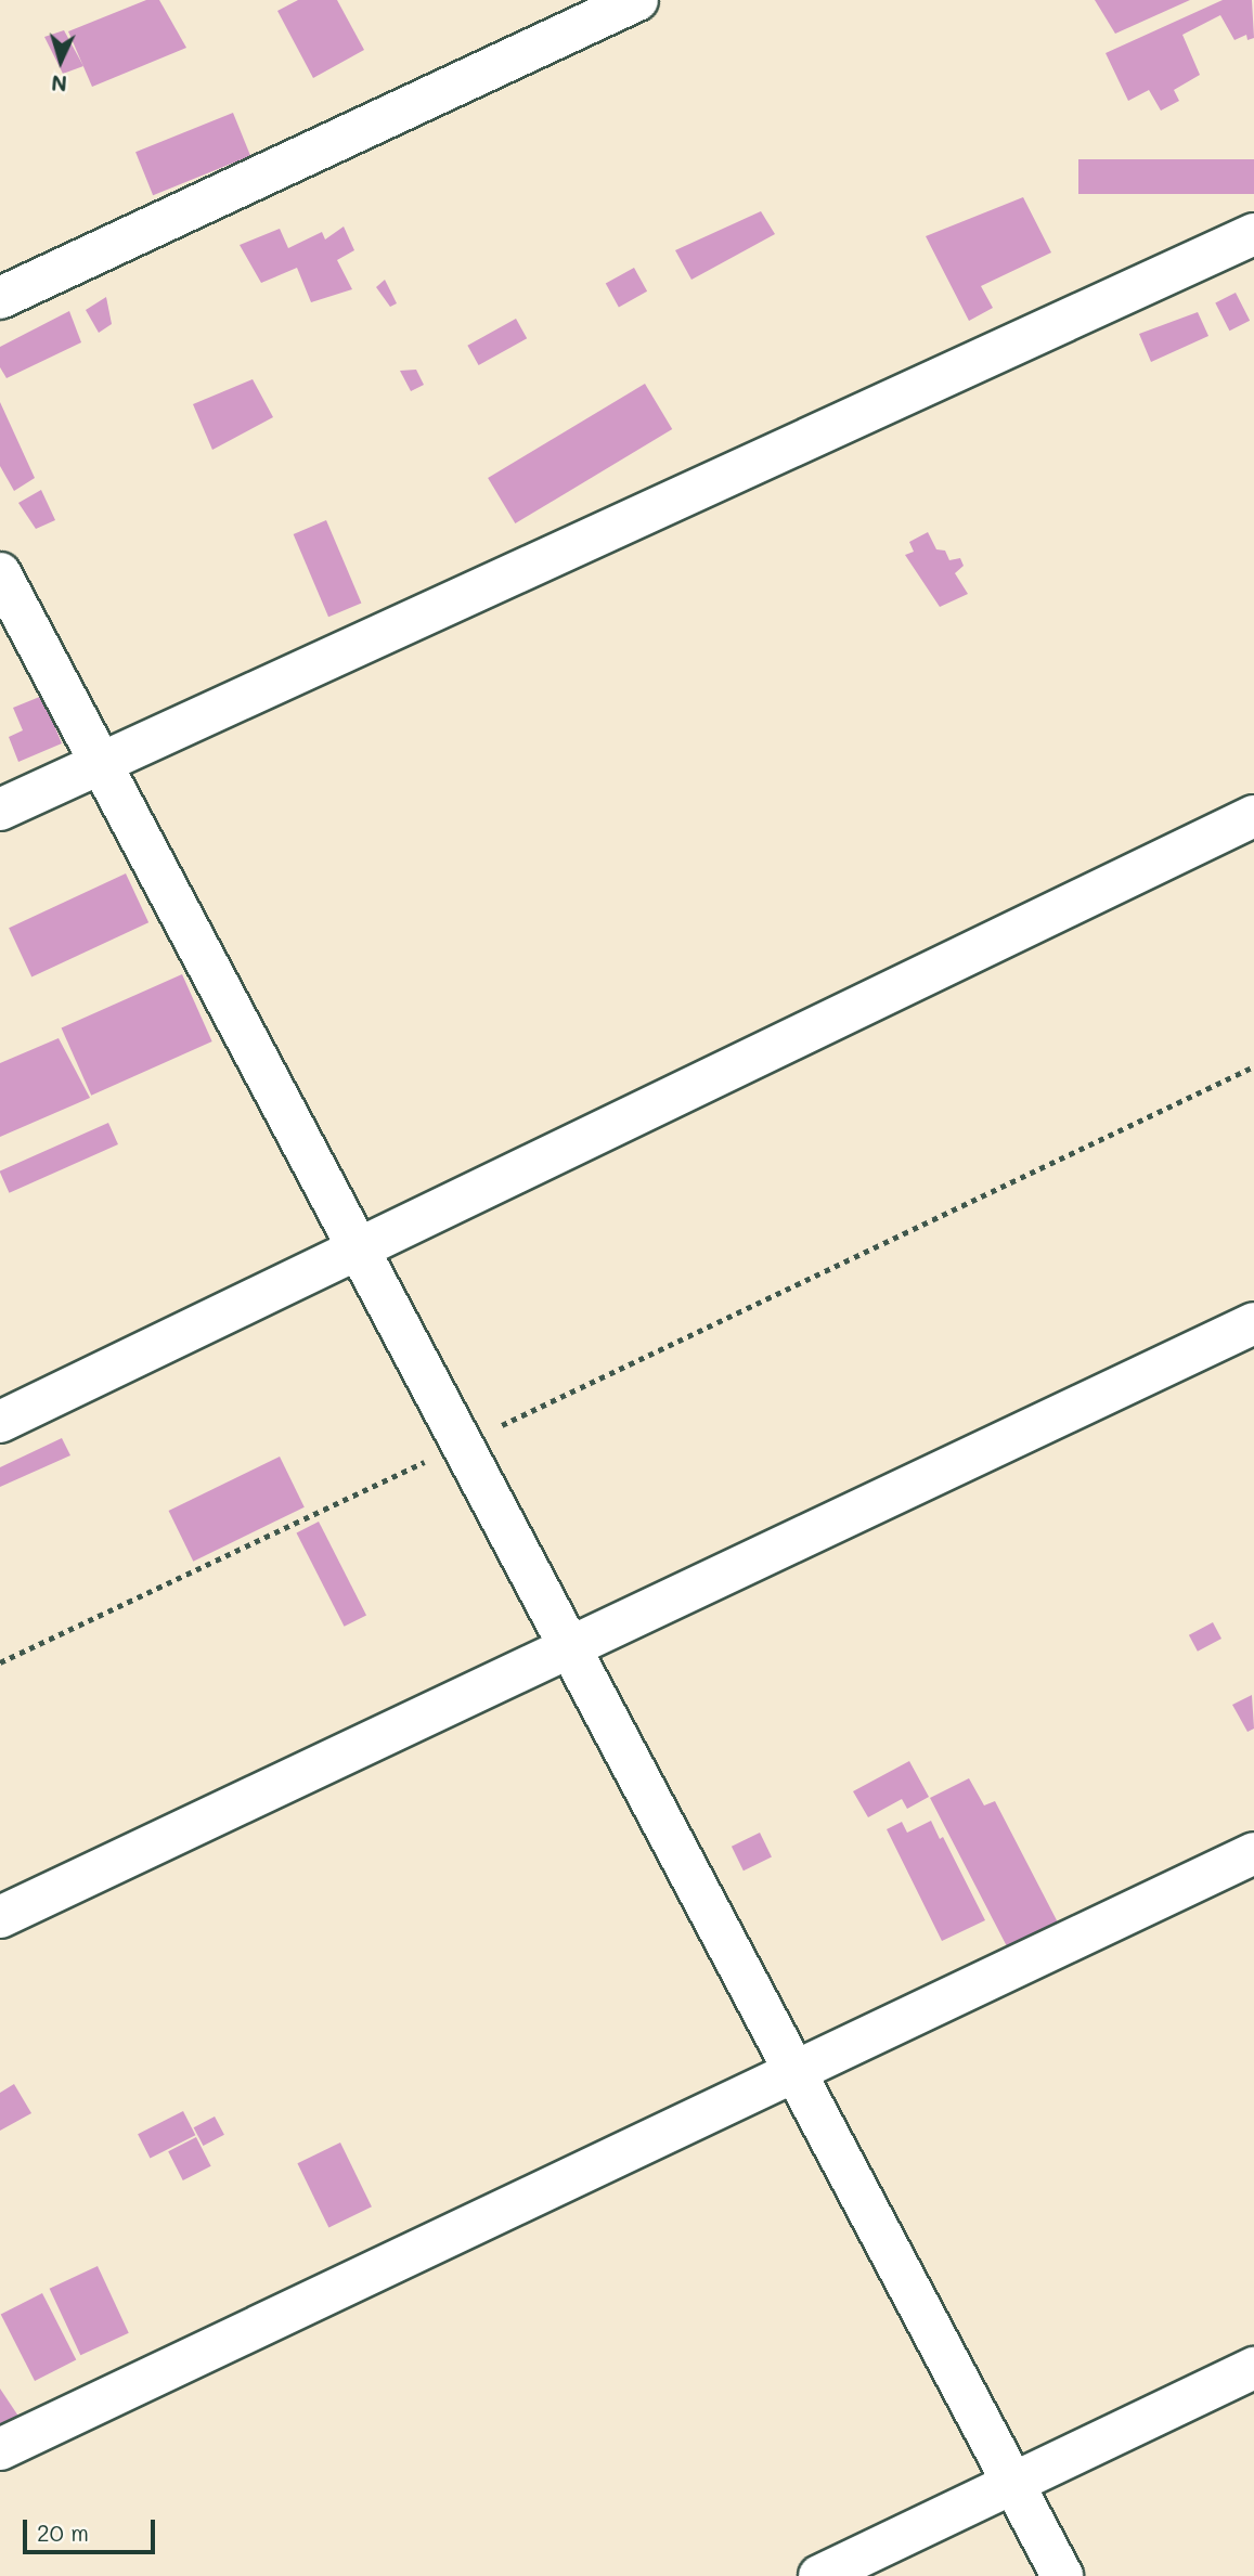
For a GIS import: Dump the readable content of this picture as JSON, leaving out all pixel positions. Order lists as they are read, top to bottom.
{
  "scale_bar": "20 m",
  "north": "bottom"
}
